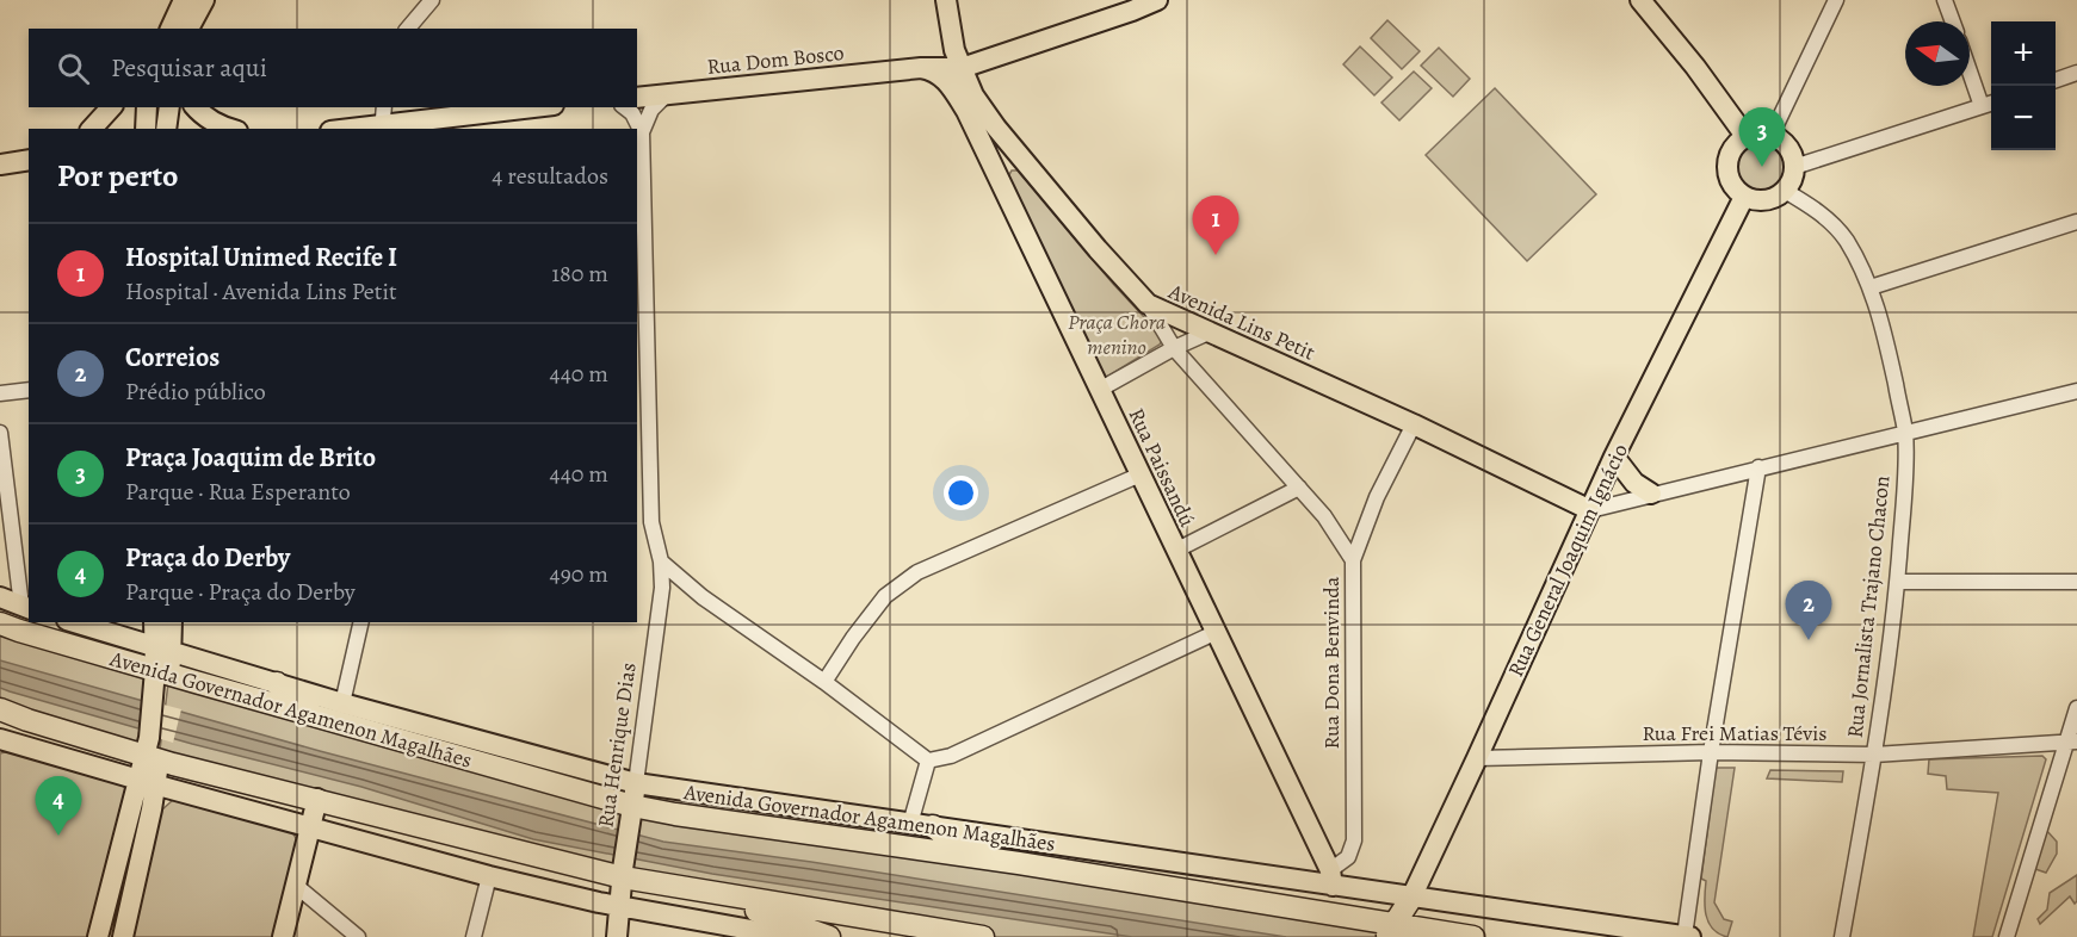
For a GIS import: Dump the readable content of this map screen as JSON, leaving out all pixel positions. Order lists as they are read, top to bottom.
{
  "streets": {
    "highway": ["Rua General Joaquim Ignácio", "Avenida Governador Agamenon Magalhães"],
    "main road": [
      "Rua Dom Bosco",
      "Avenida Lins Petit",
      "Rua Paissandú",
      "Rua Henrique Dias"
    ],
    "street": ["Rua Jornalista Trajano Chacon", "Rua Dona Benvinda", "Rua Frei Matias Tévis"]
  },
  "crossings": [
    ["Rua Dom Bosco", "Avenida Lins Petit"],
    ["Rua Dom Bosco", "Rua Paissandú"],
    ["Avenida Lins Petit", "Rua General Joaquim Ignácio"],
    ["Avenida Lins Petit", "Rua Dona Benvinda"],
    ["Rua Paissandú", "Rua Dona Benvinda"],
    ["Rua Paissandú", "Avenida Governador Agamenon Magalhães"],
    ["Rua General Joaquim Ignácio", "Rua Jornalista Trajano Chacon"],
    ["Rua General Joaquim Ignácio", "Avenida Governador Agamenon Magalhães"],
    ["Rua General Joaquim Ignácio", "Rua Frei Matias Tévis"],
    ["Rua Jornalista Trajano Chacon", "Rua Frei Matias Tévis"],
    ["Rua Dona Benvinda", "Avenida Governador Agamenon Magalhães"],
    ["Avenida Governador Agamenon Magalhães", "Rua Henrique Dias"]
  ],
  "parks": ["Praça Chora menino"],
  "north": "left",
  "page": {
    "map_buttons": ["+", "−"],
    "search": "Pesquisar aqui",
    "pins": [
      "3",
      "1",
      "2",
      "4"
    ],
    "heading": ["Por perto", "4 resultados"],
    "list": [
      {
        "mark": "1",
        "name": "Hospital Unimed Recife I",
        "note": "Hospital · Avenida Lins Petit",
        "value": "180 m"
      },
      {
        "mark": "2",
        "name": "Correios",
        "note": "Prédio público",
        "value": "440 m"
      },
      {
        "mark": "3",
        "name": "Praça Joaquim de Brito",
        "note": "Parque · Rua Esperanto",
        "value": "440 m"
      },
      {
        "mark": "4",
        "name": "Praça do Derby",
        "note": "Parque · Praça do Derby",
        "value": "490 m"
      }
    ]
  }
}
